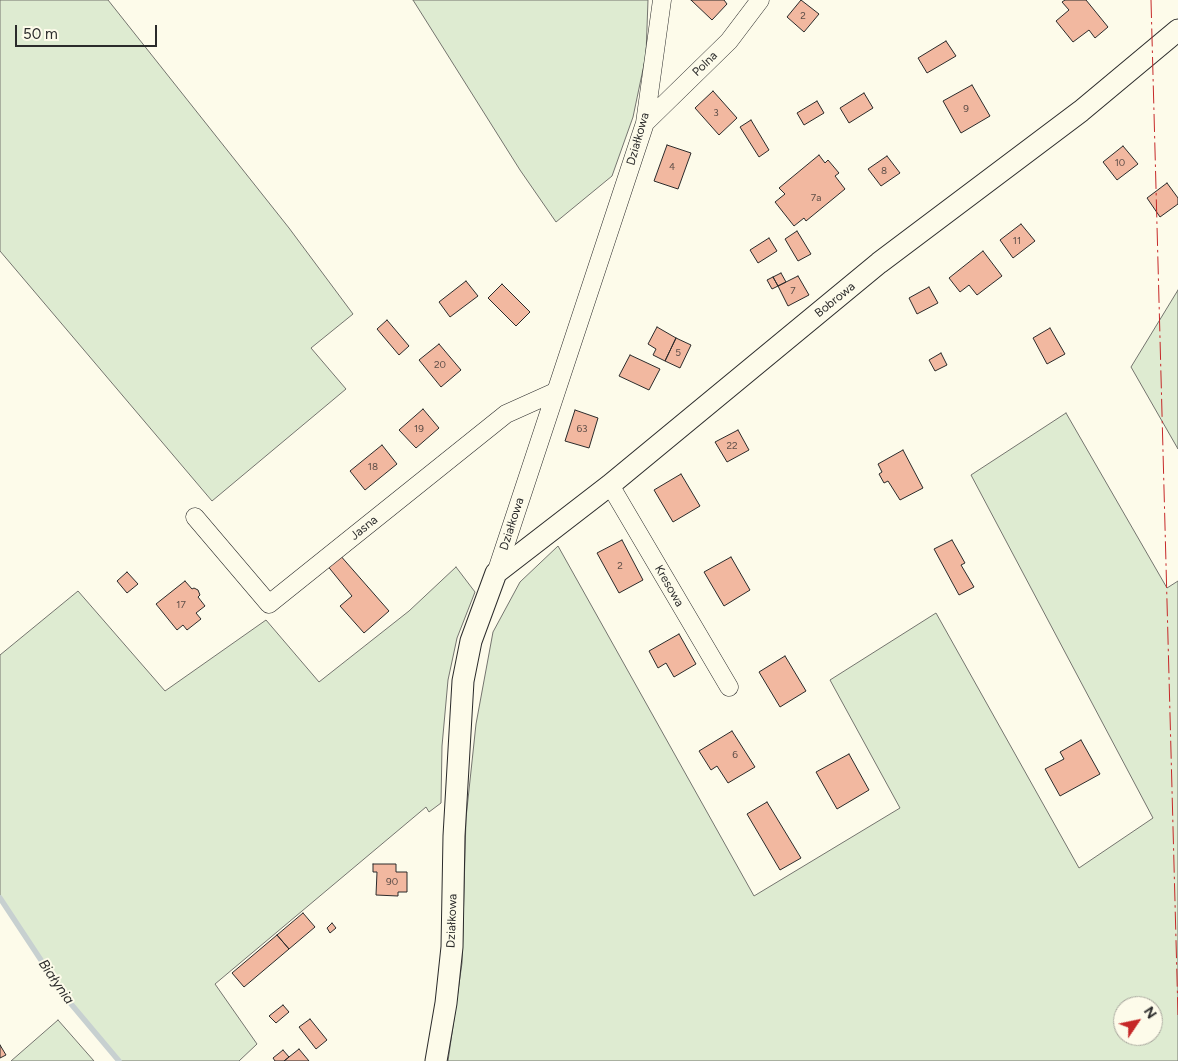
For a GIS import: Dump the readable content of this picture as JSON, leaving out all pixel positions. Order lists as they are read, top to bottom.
{
  "streets": {
    "street": [
      "Polna",
      "Działkowa",
      "Bobrowa",
      "Jasna",
      "Kresowa"
    ]
  },
  "crossings": [
    ["Polna", "Działkowa"],
    ["Działkowa", "Bobrowa"],
    ["Działkowa", "Jasna"],
    ["Bobrowa", "Kresowa"]
  ],
  "water": ["Białynia"],
  "house_numbers": [
    "2",
    "9",
    "3",
    "10",
    "4",
    "8",
    "7a",
    "11",
    "7",
    "5",
    "20",
    "19",
    "63",
    "22",
    "18",
    "2",
    "17",
    "6",
    "90"
  ],
  "scale_bar": "50 m",
  "north": "top right"
}
